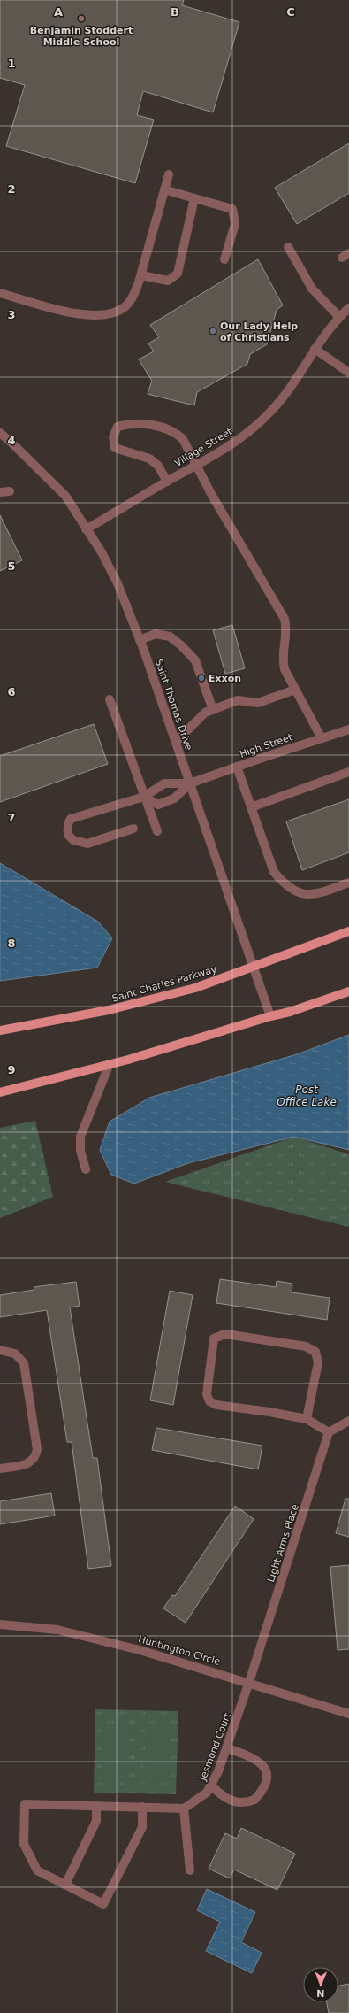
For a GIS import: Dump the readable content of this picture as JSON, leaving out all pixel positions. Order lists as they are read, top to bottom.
{
  "streets": {
    "main road": ["Saint Charles Parkway"],
    "street": [
      "Village Street",
      "Saint Thomas Drive",
      "High Street",
      "Light Arms Place",
      "Huntington Circle",
      "Jesmond Court"
    ]
  },
  "crossings": [
    ["Village Street", "Saint Thomas Drive"],
    ["Saint Thomas Drive", "High Street"],
    ["Saint Thomas Drive", "Saint Charles Parkway"],
    ["Light Arms Place", "Huntington Circle"],
    ["Light Arms Place", "Jesmond Court"],
    ["Huntington Circle", "Jesmond Court"]
  ],
  "water": ["Post Office Lake"],
  "places": ["Benjamin Stoddert Middle School", "Our Lady Help of Christians", "Exxon"],
  "north": "bottom",
  "grid": {
    "columns": ["A", "B", "C"],
    "rows": [
      "1",
      "2",
      "3",
      "4",
      "5",
      "6",
      "7",
      "8",
      "9"
    ]
  }
}
